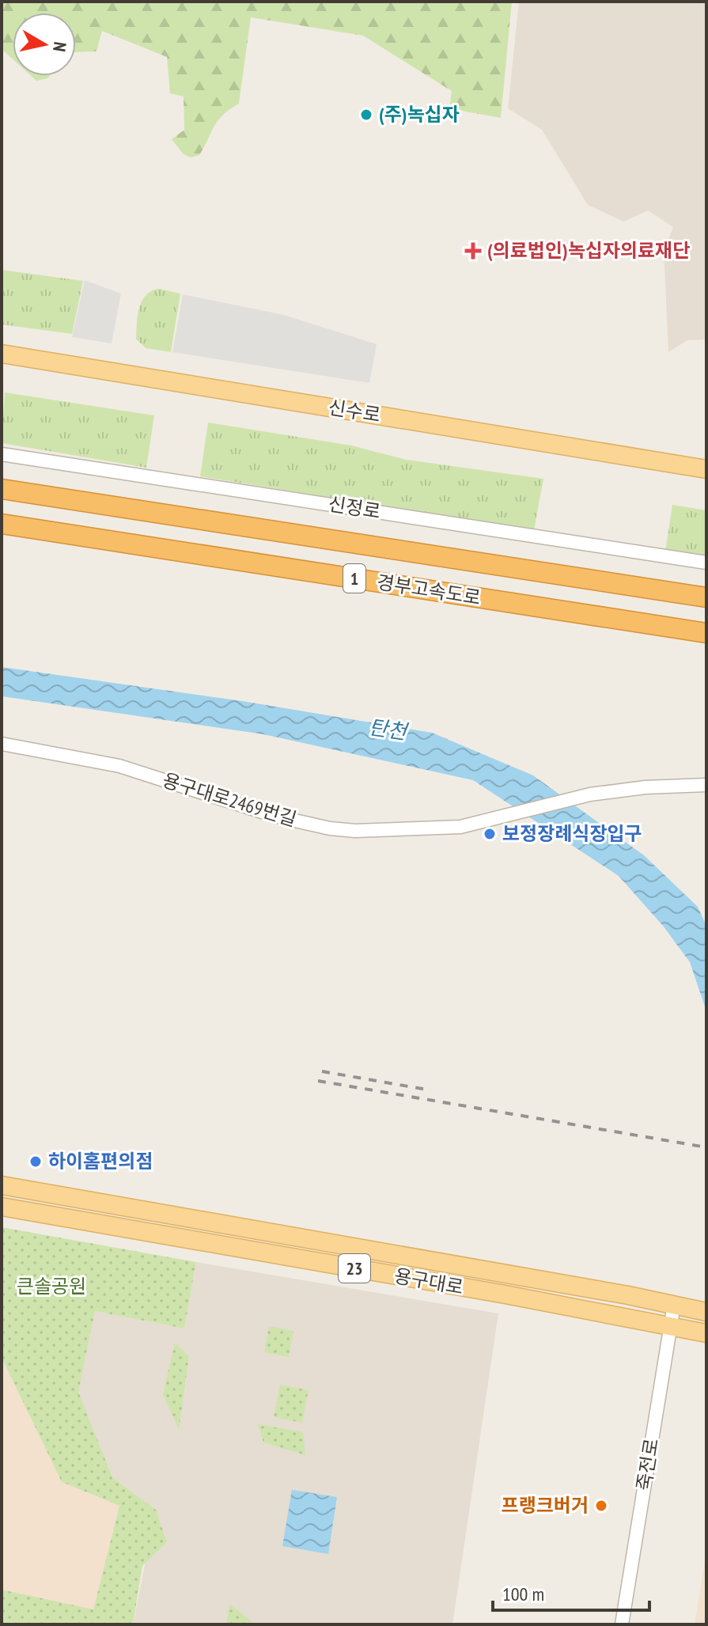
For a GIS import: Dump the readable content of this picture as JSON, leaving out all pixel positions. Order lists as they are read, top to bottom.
{
  "streets": {
    "highway": ["1", "경부고속도로"],
    "main road": ["신수로", "23", "용구대로"],
    "street": ["신정로", "용구대로2469번길", "죽전로"]
  },
  "crossings": [
    ["용구대로", "죽전로"]
  ],
  "water": ["탄천"],
  "parks": ["큰솔공원"],
  "places": {
    "other": [
      "(주)녹십자",
      "보정장례식장입구",
      "하이홈편의점",
      "프랭크버거"
    ],
    "health": ["(의료법인)녹십자의료재단"]
  },
  "scale_bar": "100 m",
  "north": "right"
}
